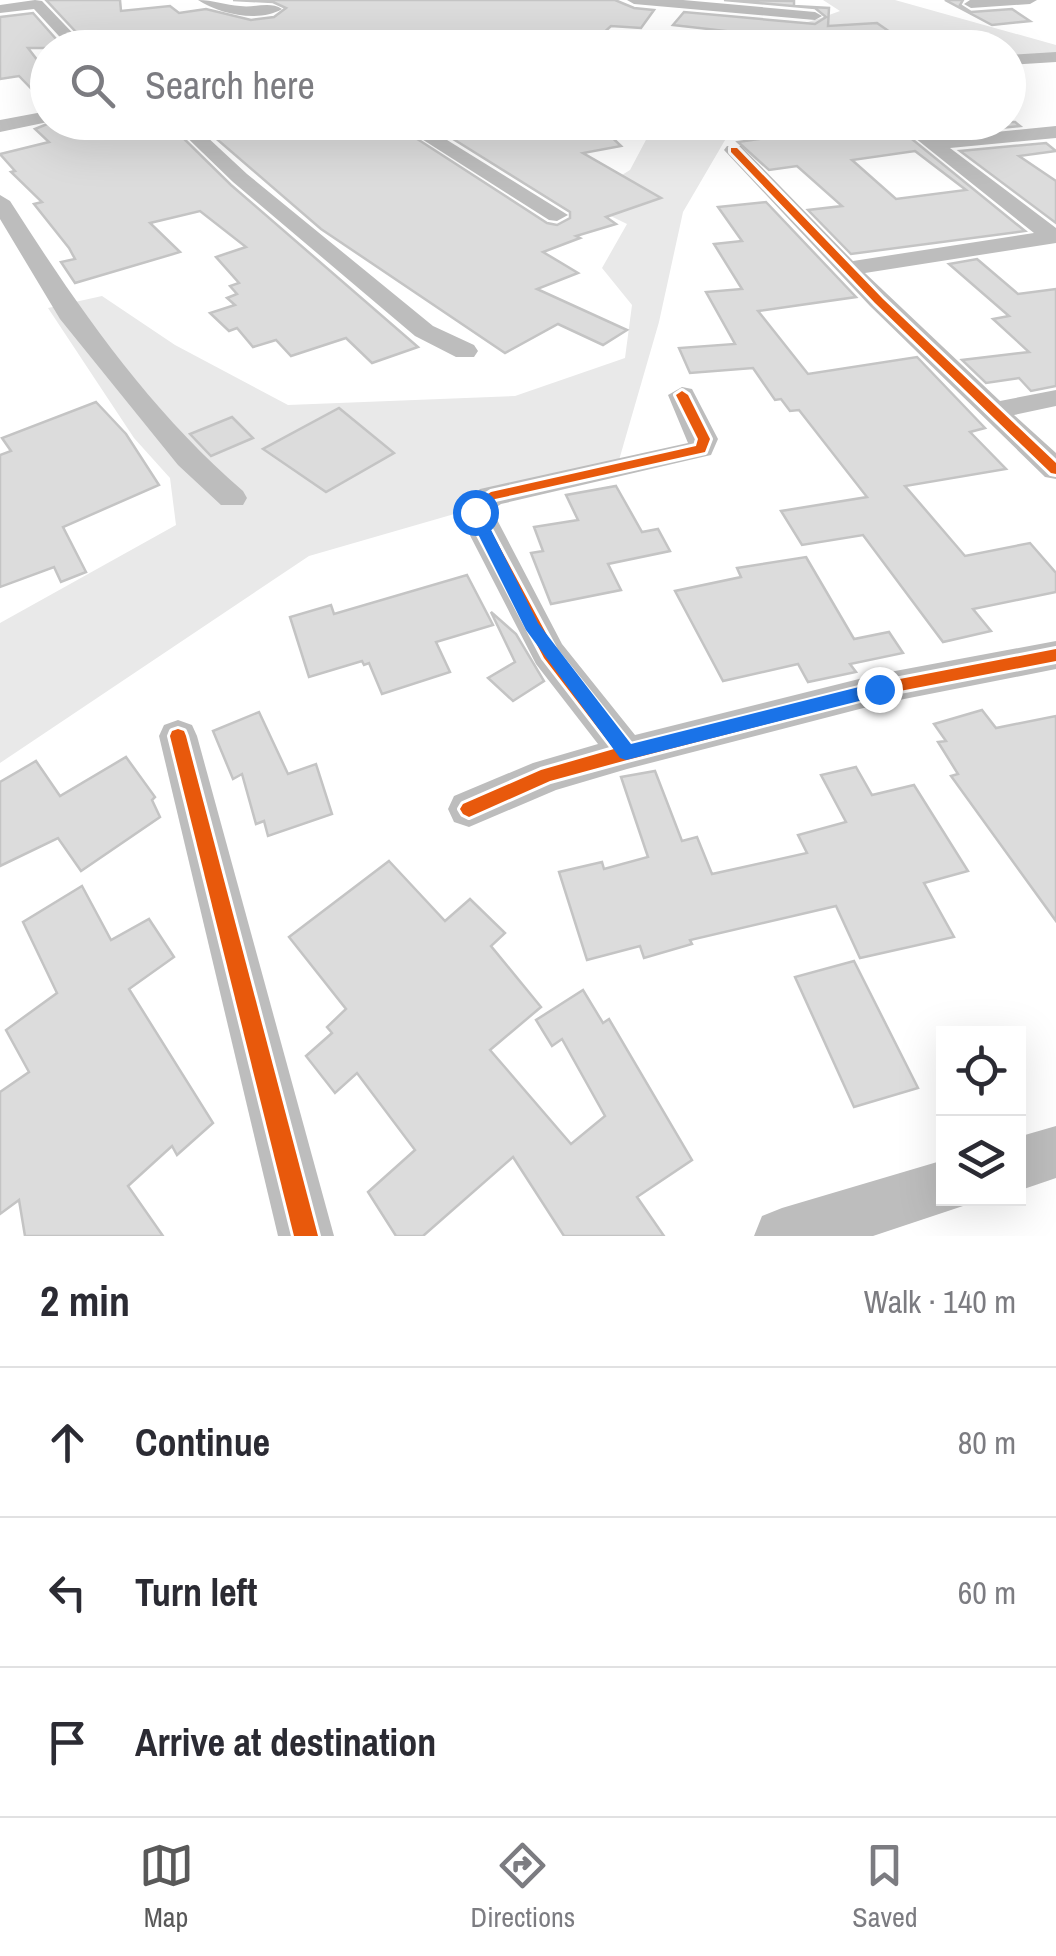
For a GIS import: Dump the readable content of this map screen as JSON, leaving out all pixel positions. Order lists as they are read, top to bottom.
{
  "page": {
    "search": "Search here",
    "heading": ["2 min", "Walk · 140 m"],
    "list": [
      ["Continue", "80 m"],
      ["Turn left", "60 m"],
      "Arrive at destination"
    ],
    "nav": ["Map", "Directions", "Saved"]
  }
}
